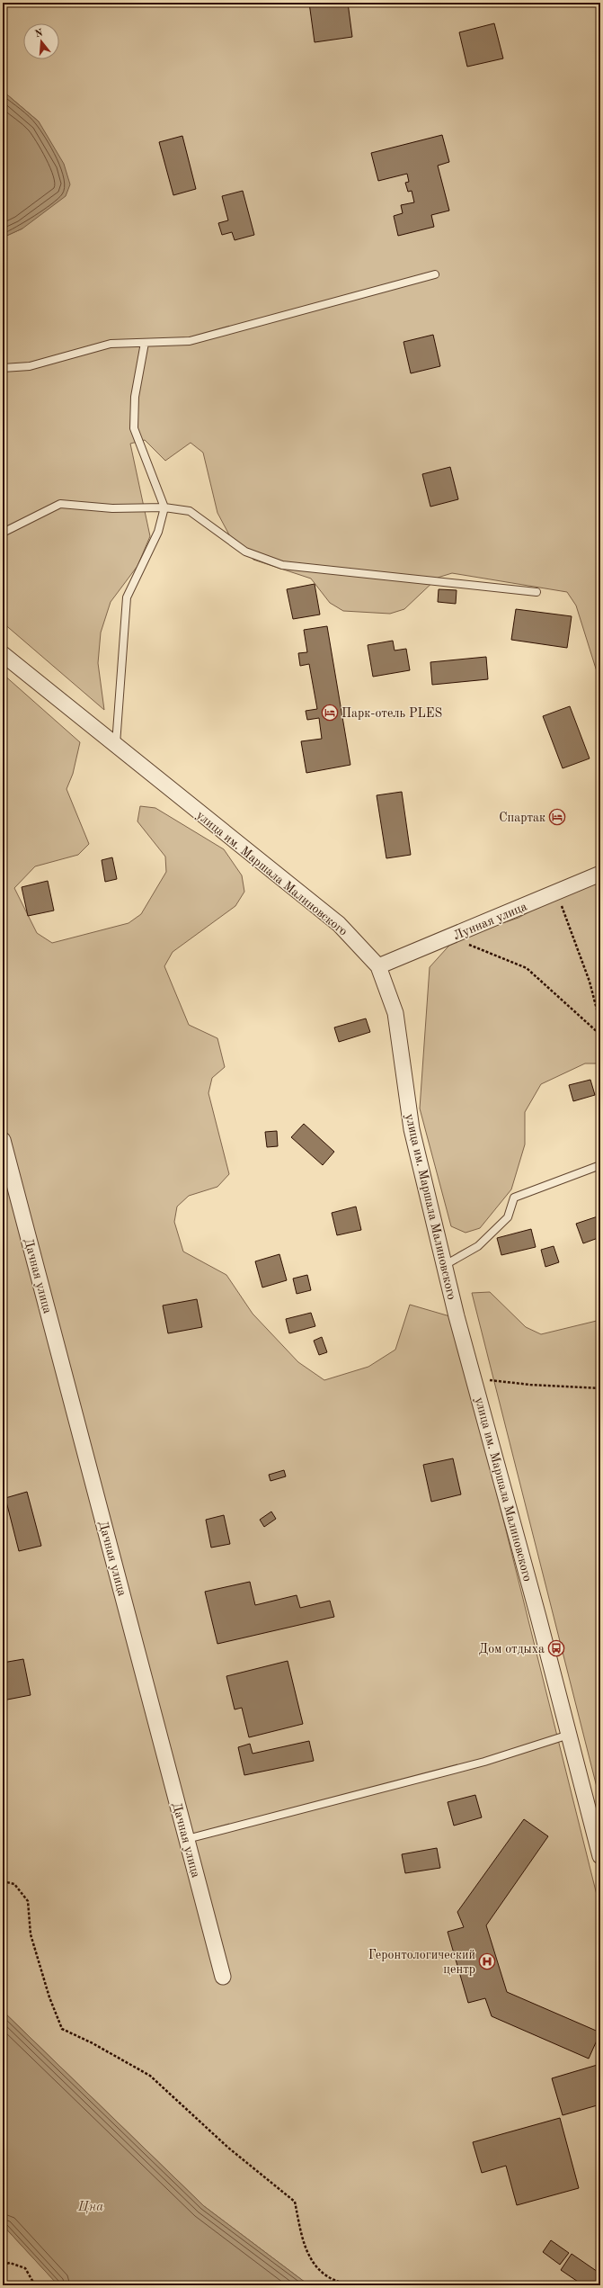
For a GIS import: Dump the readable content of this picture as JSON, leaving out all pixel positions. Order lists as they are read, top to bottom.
{
  "streets": {
    "street": ["улица им. Маршала Малиновского", "Лунная улица", "Дачная улица"]
  },
  "crossings": [
    ["улица им. Маршала Малиновского", "Лунная улица"]
  ],
  "water": ["Цна"],
  "places": {
    "hotel": ["Парк-отель PLES", "Спартак"],
    "bus stop": ["Дом отдыха"],
    "hospital": ["Геронтологический центр"]
  },
  "north": "top"
}
